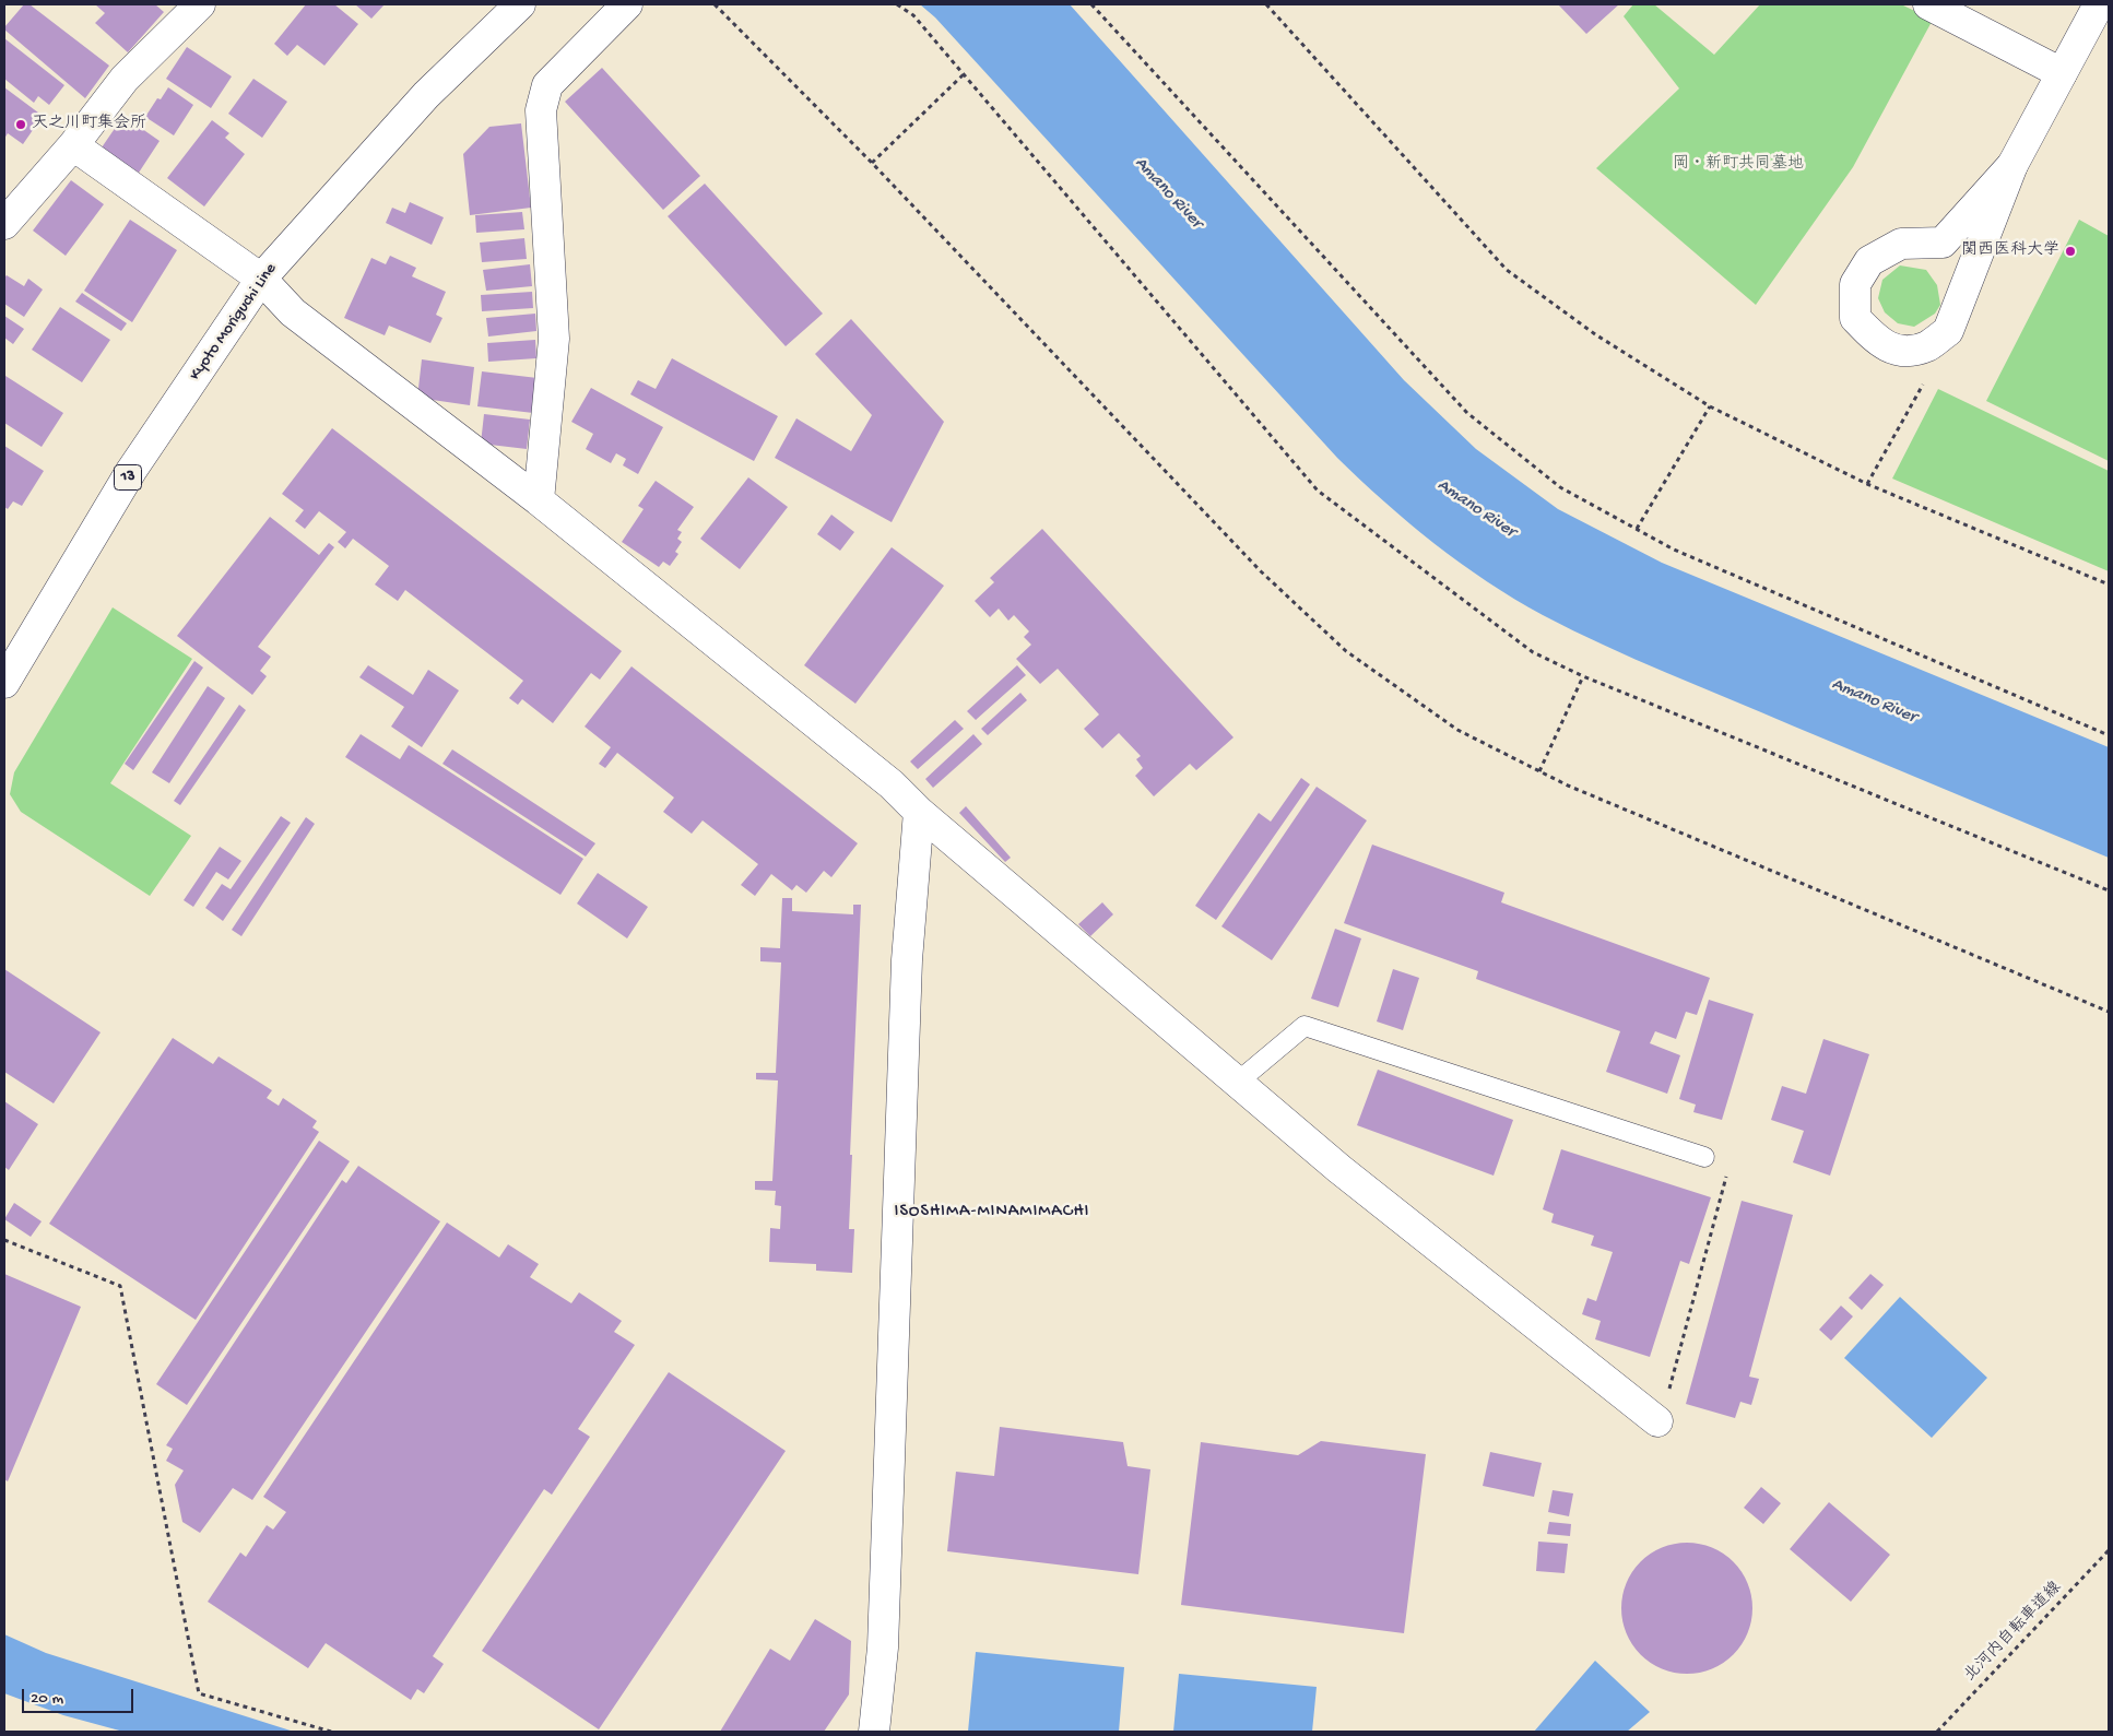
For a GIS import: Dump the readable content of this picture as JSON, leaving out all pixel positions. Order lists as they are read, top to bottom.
{
  "streets": {
    "street": ["Kyoto Moriguchi Line", "13"],
    "path": ["北河内自転車道線"]
  },
  "districts": ["ISOSHIMA-MINAMIMACHI"],
  "water": ["Amano River"],
  "parks": ["岡・新町共同墓地"],
  "places": ["天之川町集会所", "関西医科大学"],
  "scale_bar": "20 m"
}
